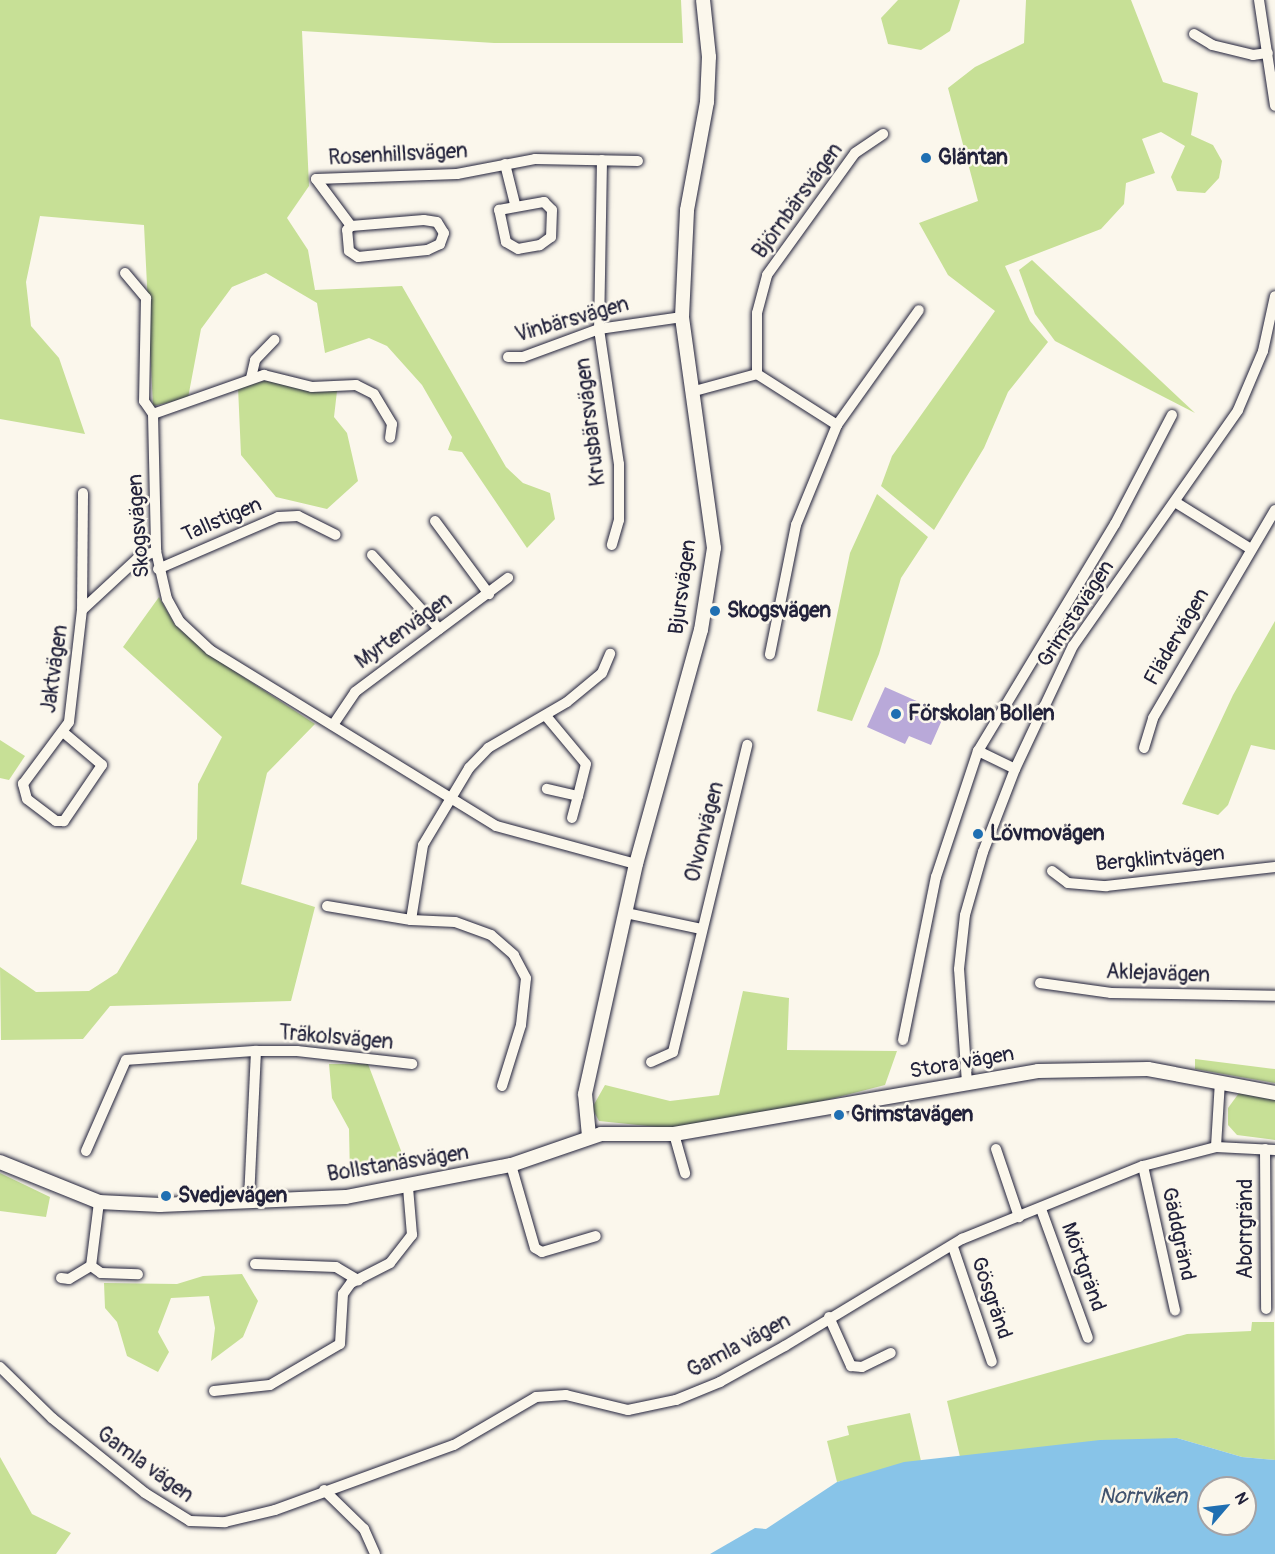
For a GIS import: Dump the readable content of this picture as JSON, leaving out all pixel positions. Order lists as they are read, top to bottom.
{
  "streets": {
    "street": [
      "Rosenhillsvägen",
      "Björnbärsvägen",
      "Vinbärsvägen",
      "Krusbärsvägen",
      "Tallstigen",
      "Skogsvägen",
      "Bjursvägen",
      "Grimstavägen",
      "Myrtenvägen",
      "Flädervägen",
      "Jaktvägen",
      "Olvonvägen",
      "Bergklintvägen",
      "Aklejavägen",
      "Träkolsvägen",
      "Stora vägen",
      "Bollstanäsvägen",
      "Aborrgränd",
      "Gäddgränd",
      "Mörtgränd",
      "Gösgränd",
      "Gamla vägen"
    ]
  },
  "crossings": [
    ["Vinbärsvägen", "Krusbärsvägen"],
    ["Vinbärsvägen", "Bjursvägen"],
    ["Tallstigen", "Skogsvägen"],
    ["Skogsvägen", "Bjursvägen"],
    ["Skogsvägen", "Myrtenvägen"],
    ["Skogsvägen", "Jaktvägen"],
    ["Bjursvägen", "Stora vägen"],
    ["Bjursvägen", "Bollstanäsvägen"],
    ["Grimstavägen", "Stora vägen"],
    ["Stora vägen", "Bollstanäsvägen"],
    ["Gäddgränd", "Gamla vägen"],
    ["Mörtgränd", "Gamla vägen"],
    ["Gösgränd", "Gamla vägen"]
  ],
  "water": ["Norrviken"],
  "places": [
    "Gläntan",
    "Skogsvägen",
    "Förskolan Bollen",
    "Lövmovägen",
    "Grimstavägen",
    "Svedjevägen"
  ],
  "north": "top right"
}
